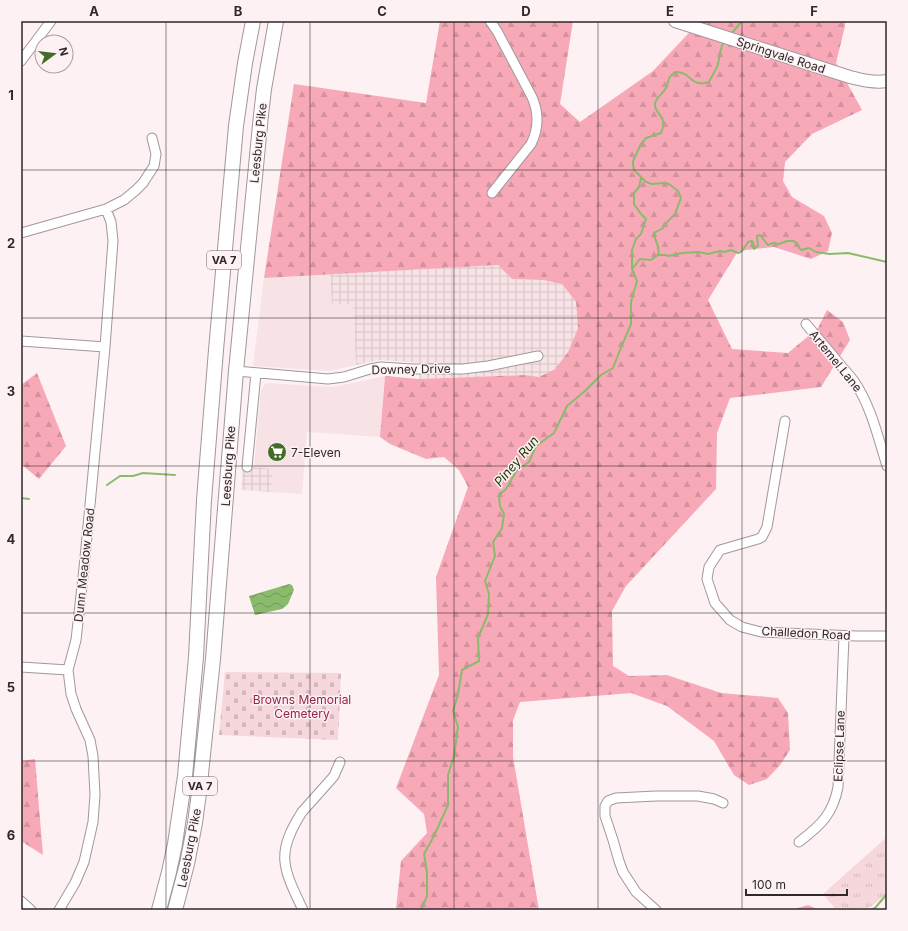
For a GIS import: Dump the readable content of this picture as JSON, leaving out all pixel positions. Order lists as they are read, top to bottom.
{
  "streets": {
    "highway": ["Leesburg Pike", "VA 7"],
    "main road": ["Springvale Road"],
    "street": [
      "Artemel Lane",
      "Downey Drive",
      "Dunn Meadow Road",
      "Challedon Road",
      "Eclipse Lane"
    ]
  },
  "crossings": [
    ["Leesburg Pike", "Downey Drive"],
    ["Challedon Road", "Eclipse Lane"]
  ],
  "water": ["Piney Run"],
  "parks": ["Browns Memorial Cemetery"],
  "places": {
    "supermarket": ["7-Eleven"]
  },
  "scale_bar": "100 m",
  "north": "right",
  "grid": {
    "columns": [
      "A",
      "B",
      "C",
      "D",
      "E",
      "F"
    ],
    "rows": [
      "1",
      "2",
      "3",
      "4",
      "5",
      "6"
    ]
  }
}
